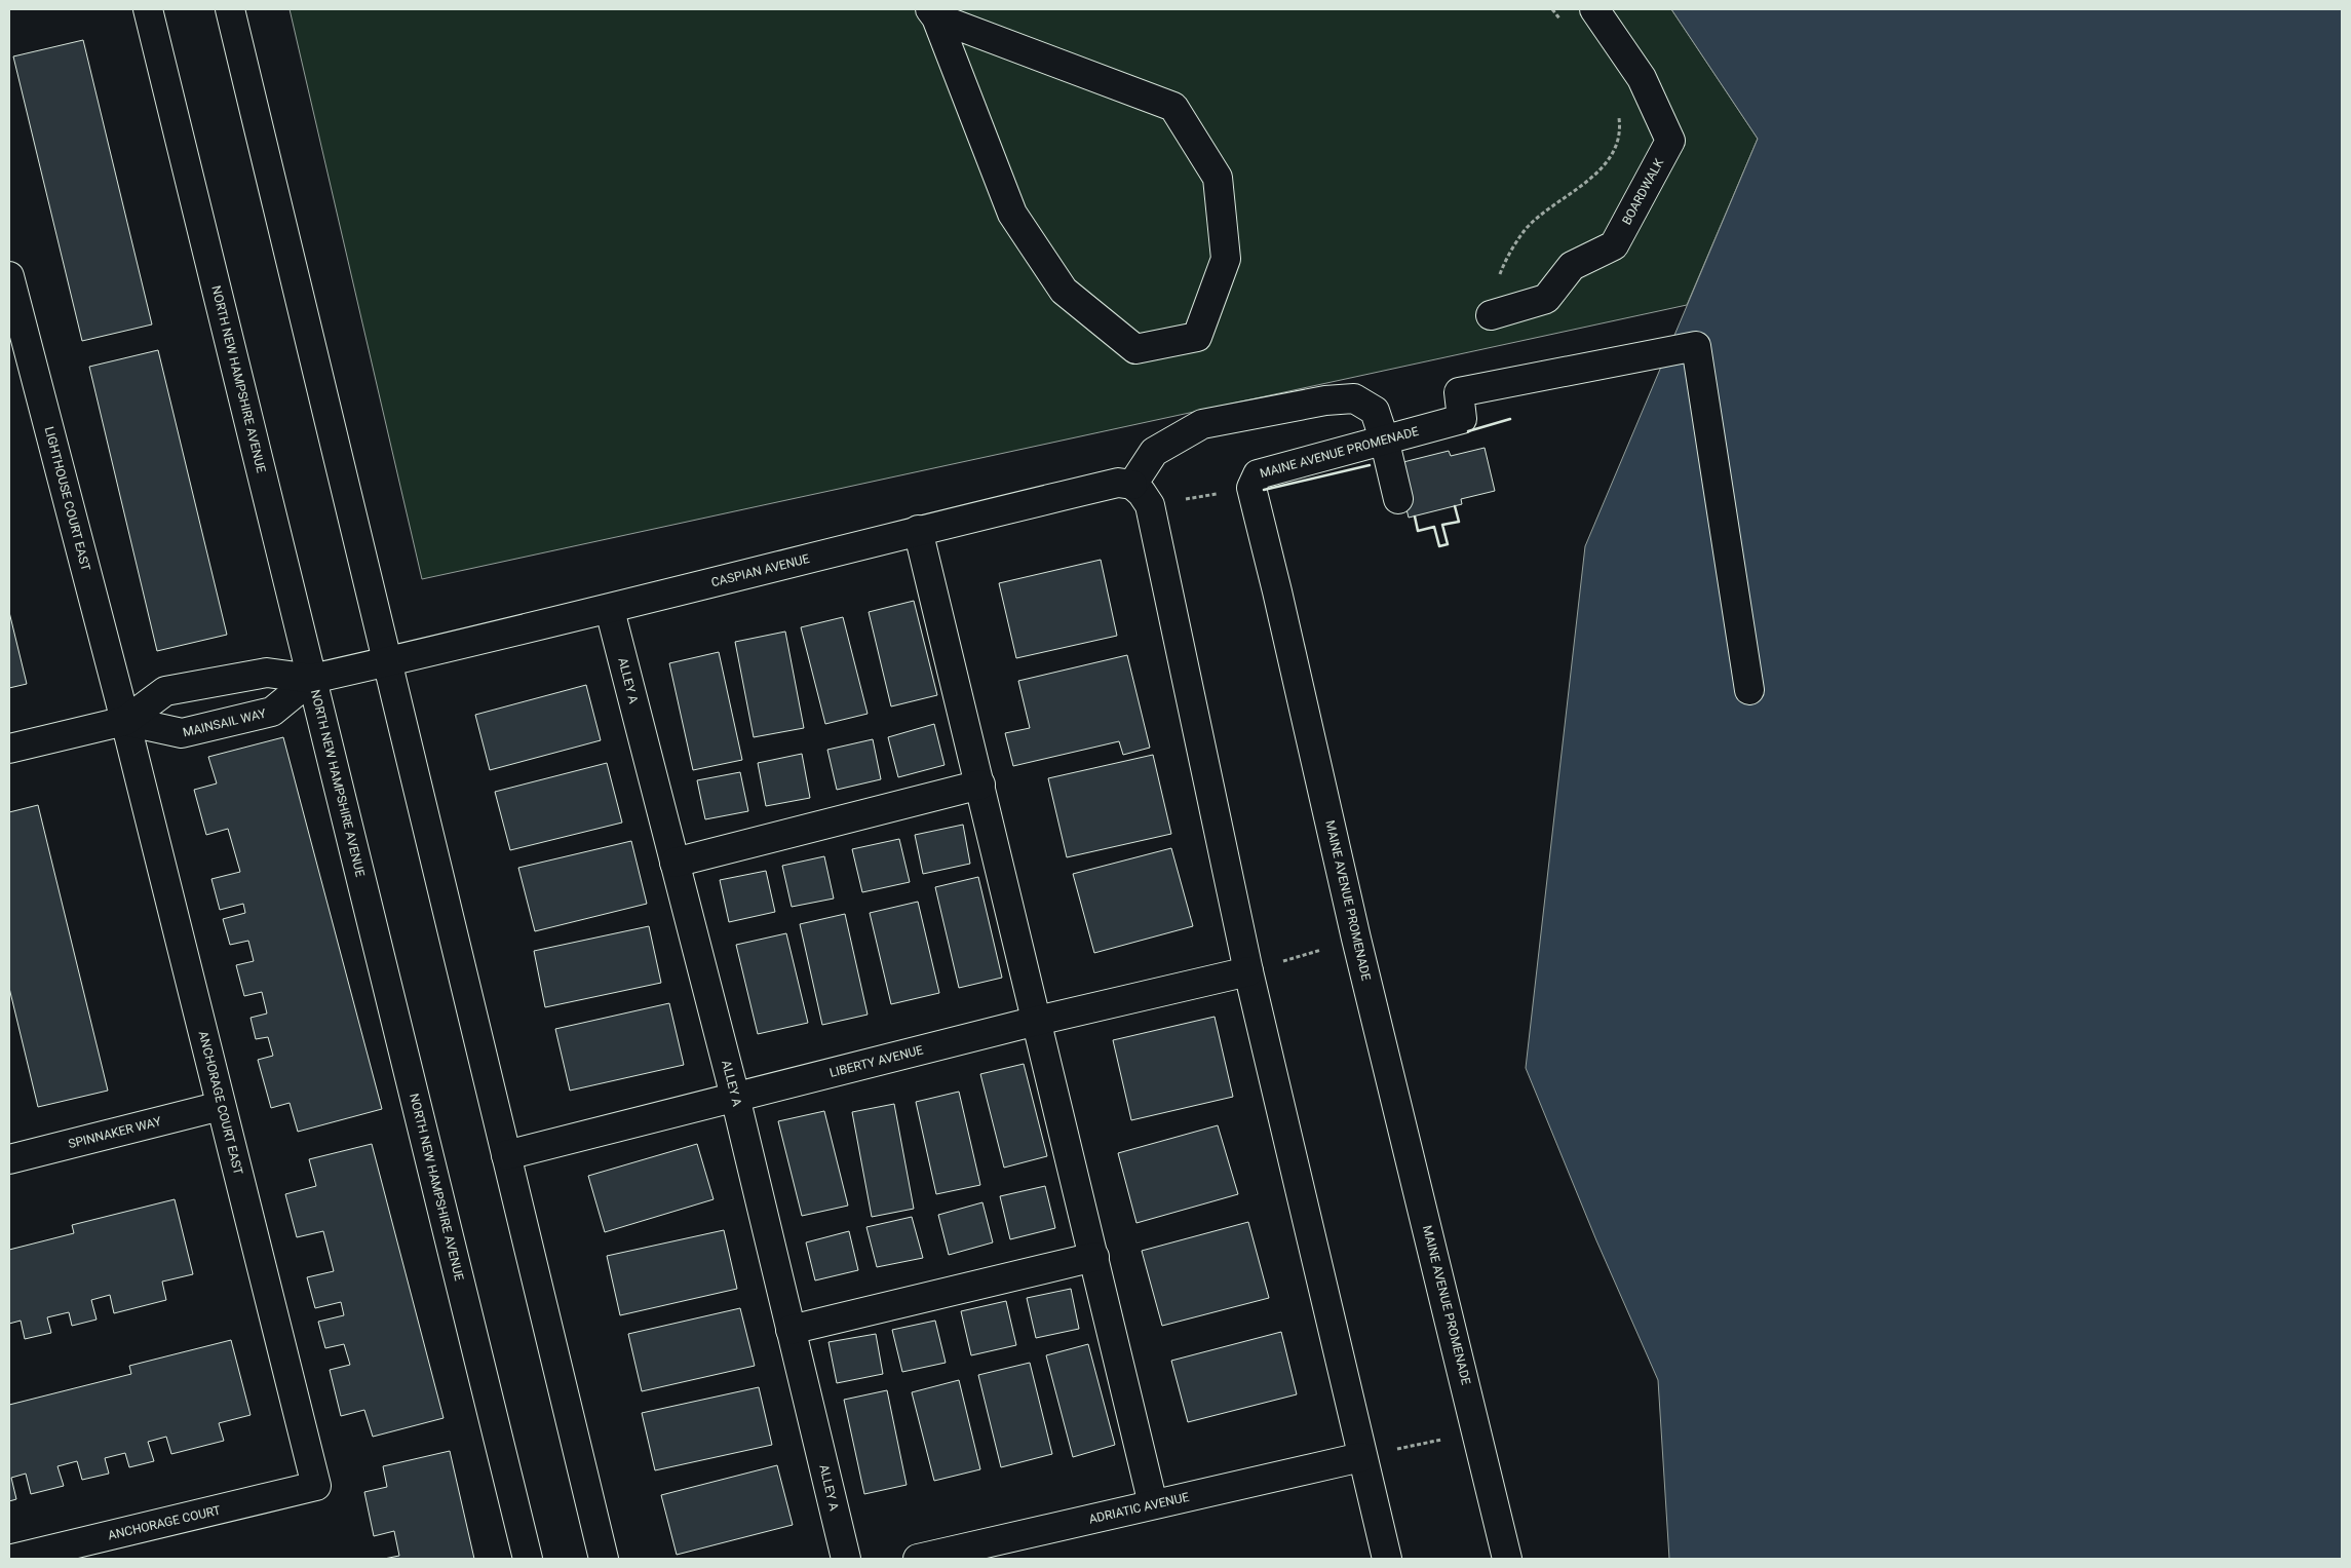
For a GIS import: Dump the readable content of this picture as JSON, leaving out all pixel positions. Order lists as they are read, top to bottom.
{
  "streets": {
    "street": [
      "BOARDWALK",
      "NORTH NEW HAMPSHIRE AVENUE",
      "MAINE AVENUE PROMENADE",
      "LIGHTHOUSE COURT EAST",
      "CASPIAN AVENUE",
      "ALLEY A",
      "MAINSAIL WAY",
      "LIBERTY AVENUE",
      "ANCHORAGE COURT EAST",
      "SPINNAKER WAY",
      "ADRIATIC AVENUE",
      "ANCHORAGE COURT"
    ]
  },
  "crossings": [
    ["NORTH NEW HAMPSHIRE AVENUE", "MAINSAIL WAY"],
    ["LIGHTHOUSE COURT EAST", "MAINSAIL WAY"],
    ["LIGHTHOUSE COURT EAST", "ANCHORAGE COURT EAST"],
    ["CASPIAN AVENUE", "ALLEY A"],
    ["CASPIAN AVENUE", "MAINSAIL WAY"],
    ["ALLEY A", "LIBERTY AVENUE"],
    ["MAINSAIL WAY", "ANCHORAGE COURT EAST"],
    ["ANCHORAGE COURT EAST", "SPINNAKER WAY"],
    ["ANCHORAGE COURT EAST", "ANCHORAGE COURT"]
  ]
}
